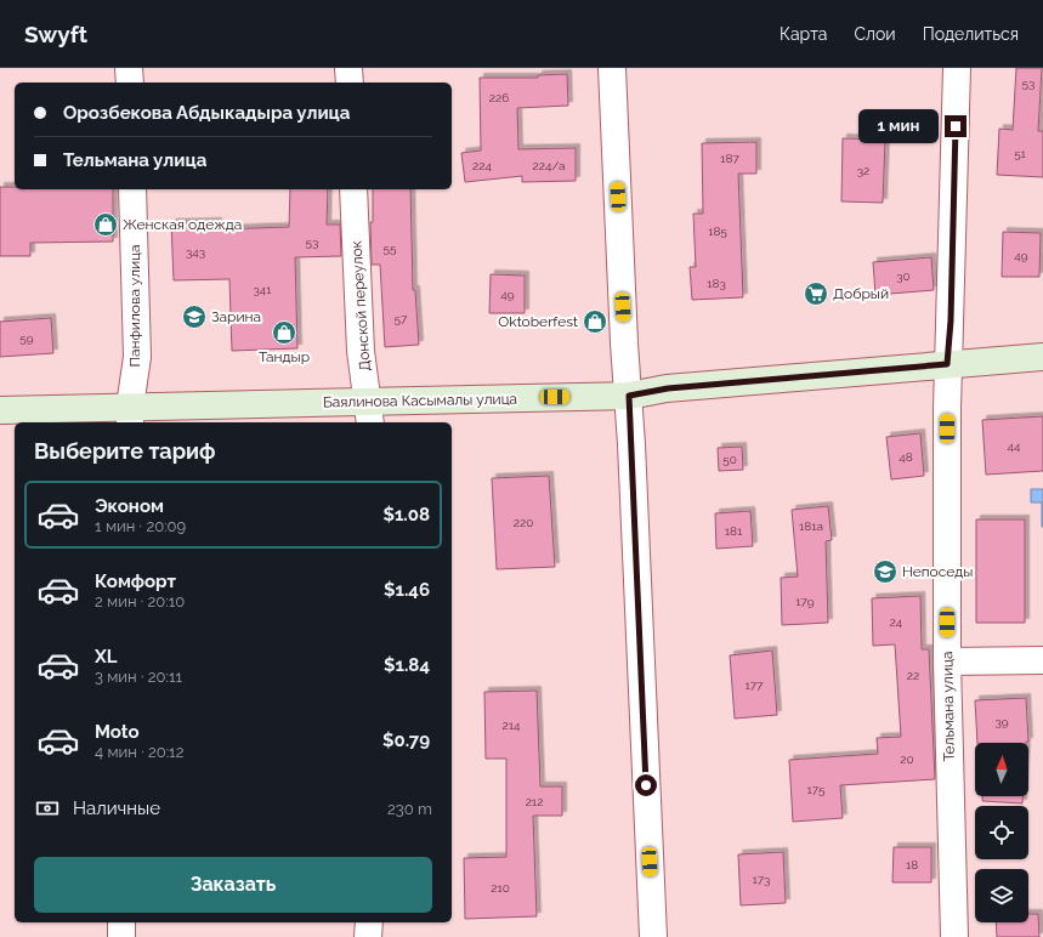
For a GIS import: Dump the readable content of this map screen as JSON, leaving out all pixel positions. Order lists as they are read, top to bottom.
{
  "streets": {
    "main road": ["Баялинова Касымалы улица"],
    "street": ["Панфилова улица", "Донской переулок", "Тельмана улица"]
  },
  "crossings": [
    ["Панфилова улица", "Баялинова Касымалы улица"],
    ["Донской переулок", "Баялинова Касымалы улица"],
    ["Баялинова Касымалы улица", "Тельмана улица"]
  ],
  "places": {
    "shop": ["Женская одежда", "Oktoberfest", "Тандыр"],
    "supermarket": ["Добрый"],
    "school or university": ["Зарина", "Непоседы"]
  },
  "house_numbers": [
    "53",
    "226",
    "51",
    "187",
    "224",
    "224/а",
    "32",
    "185",
    "53",
    "55",
    "343",
    "49",
    "30",
    "183",
    "341",
    "49",
    "57",
    "59",
    "44",
    "48",
    "50",
    "220",
    "181а",
    "181",
    "179",
    "24",
    "22",
    "177",
    "39",
    "214",
    "20",
    "175",
    "212",
    "18",
    "173",
    "210"
  ],
  "north": "top",
  "page": {
    "header": "Swyft",
    "nav": ["Карта", "Слои", "Поделиться"],
    "banner": ["Орозбекова Абдыкадыра улица", "Тельмана улица"],
    "bubble": "1 мин",
    "heading": "Выберите тариф",
    "list": [
      {
        "name": "Эконом",
        "note": "1 мин · 20:09",
        "value": "$1.08"
      },
      {
        "name": "Комфорт",
        "note": "2 мин · 20:10",
        "value": "$1.46"
      },
      {
        "name": "XL",
        "note": "3 мин · 20:11",
        "value": "$1.84"
      },
      {
        "name": "Moto",
        "note": "4 мин · 20:12",
        "value": "$0.79"
      }
    ],
    "pay": ["Наличные", "230 m"],
    "buttons": "Заказать"
  }
}
